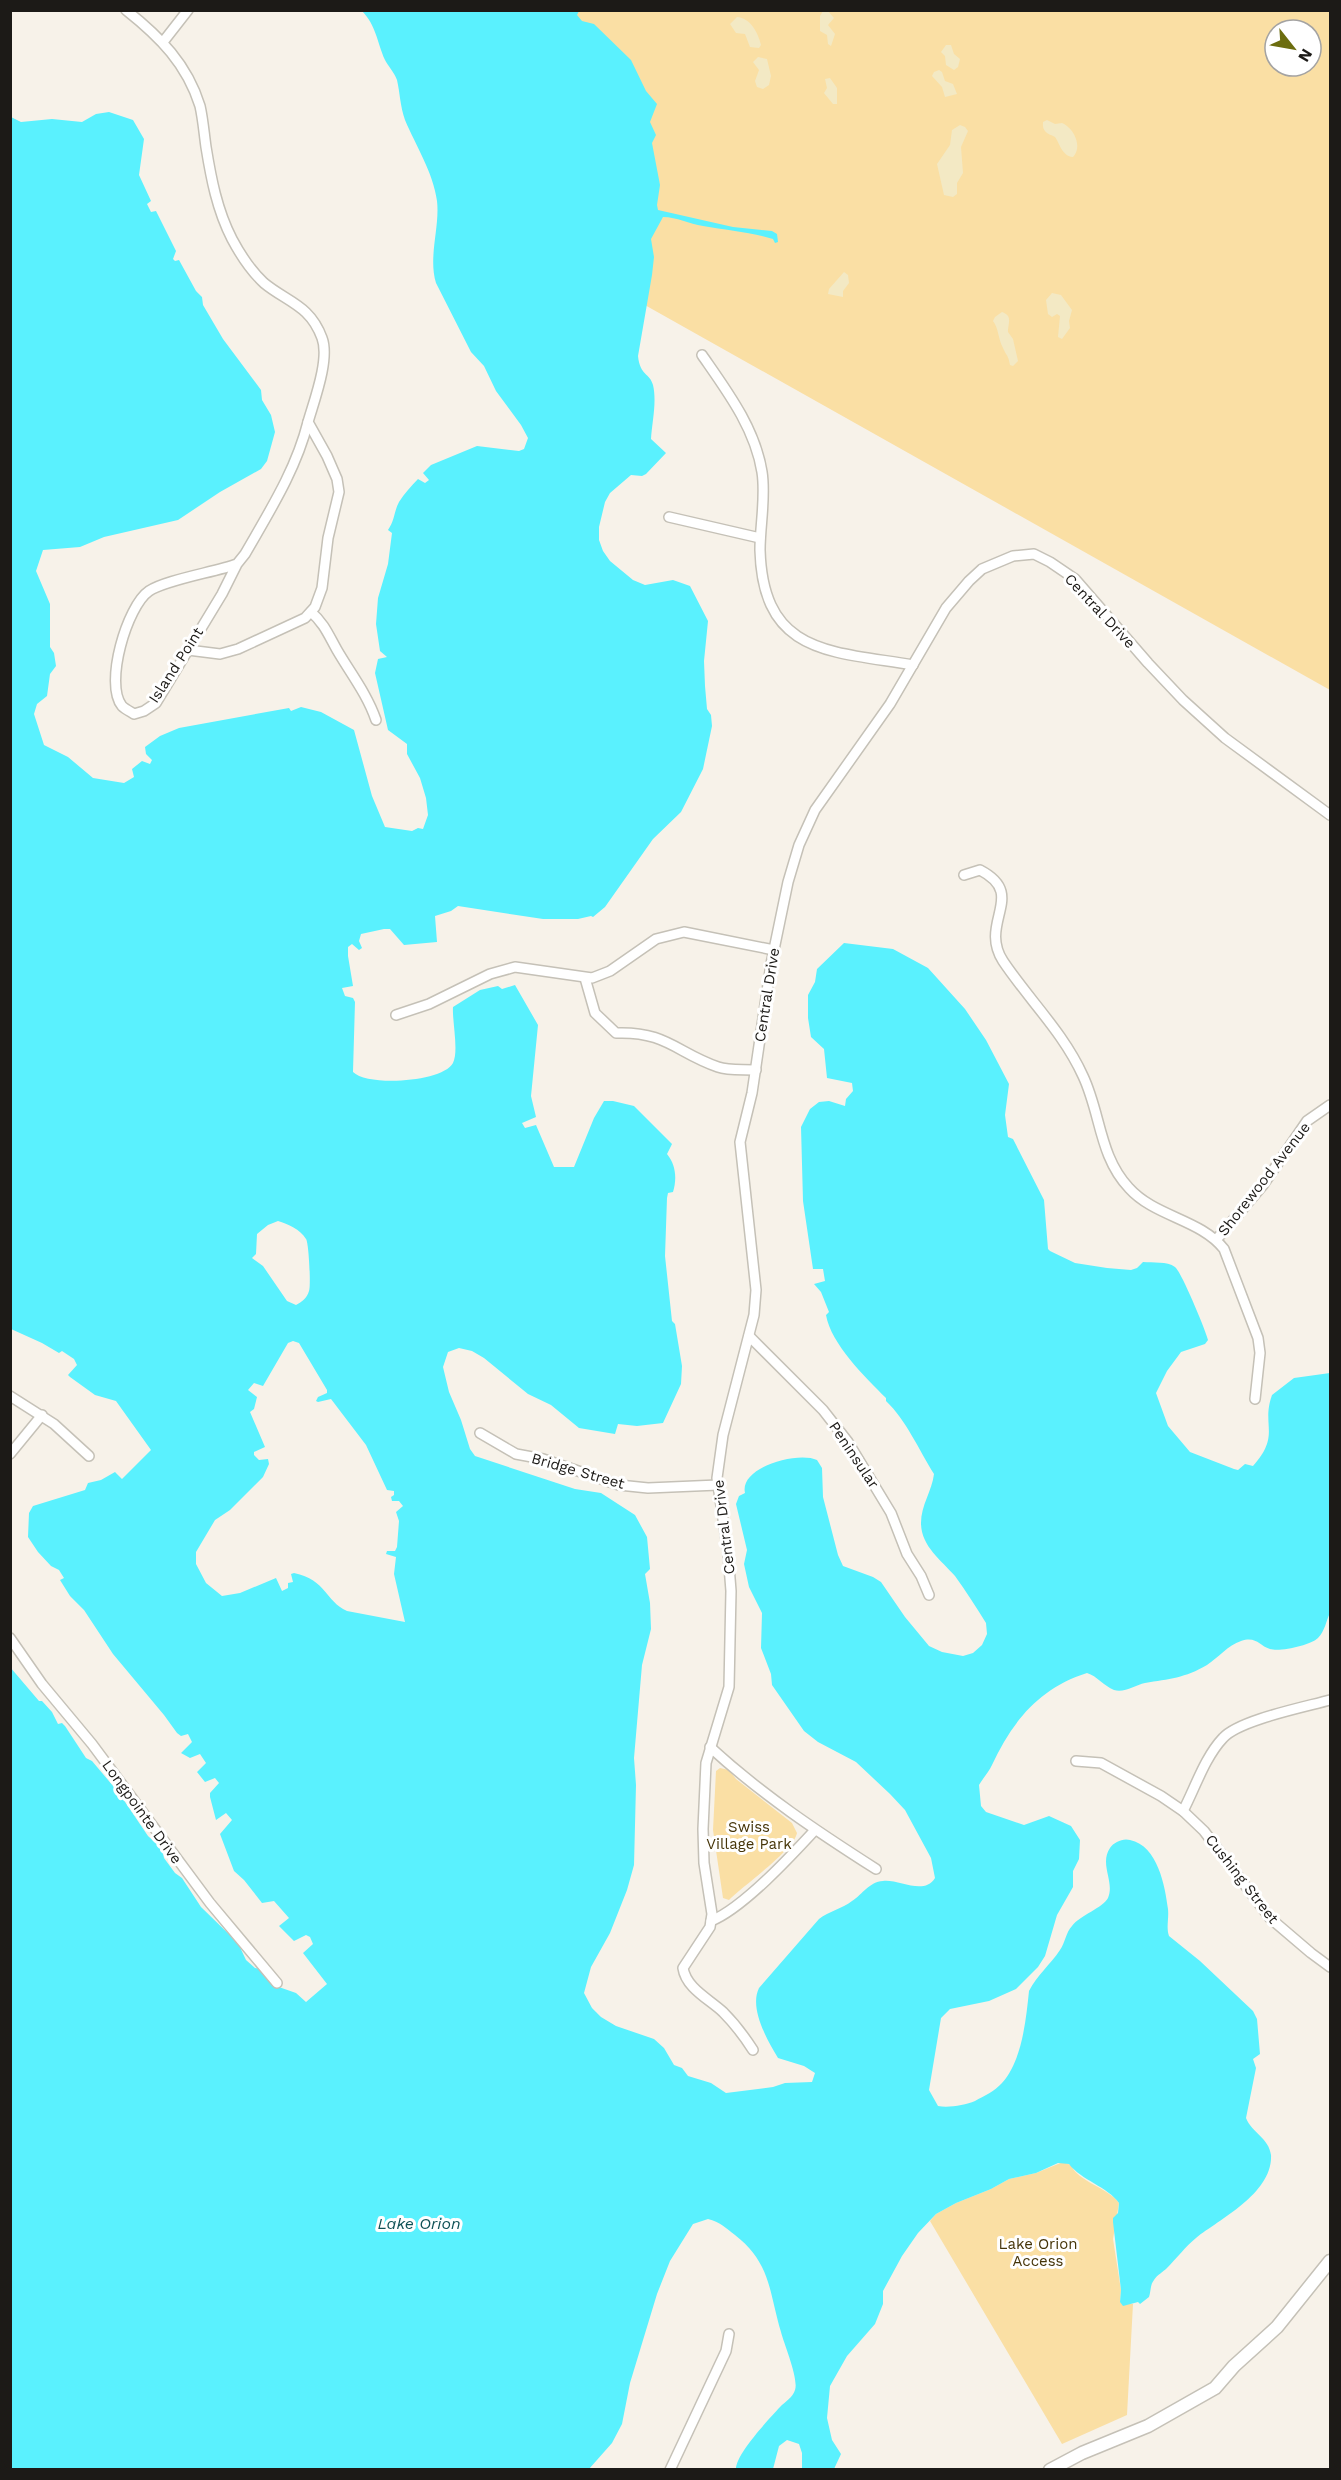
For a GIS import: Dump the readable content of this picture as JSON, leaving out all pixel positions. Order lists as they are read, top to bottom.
{
  "streets": {
    "street": [
      "Central Drive",
      "Island Point",
      "Shorewood Avenue",
      "Peninsular",
      "Bridge Street",
      "Longpointe Drive",
      "Cushing Street"
    ]
  },
  "crossings": [
    ["Central Drive", "Peninsular"],
    ["Central Drive", "Bridge Street"]
  ],
  "water": ["Lake Orion"],
  "parks": ["Swiss Village Park", "Lake Orion Access"],
  "north": "bottom right"
}
